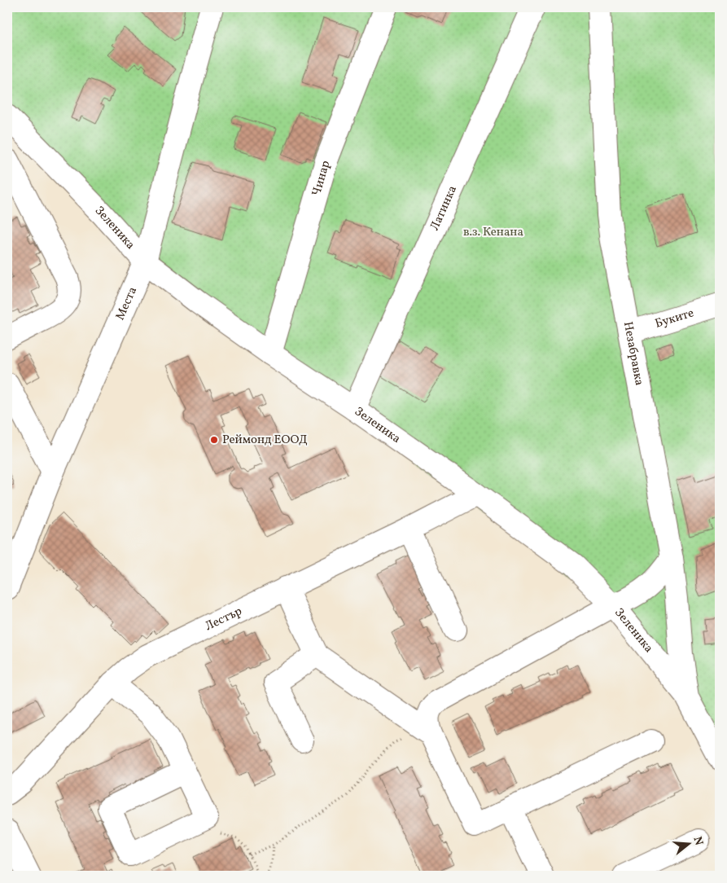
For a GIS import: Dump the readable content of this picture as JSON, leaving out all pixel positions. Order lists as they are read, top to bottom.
{
  "streets": {
    "street": [
      "Чинар",
      "Латинка",
      "Зеленика",
      "Места",
      "Буките",
      "Незабравка",
      "Лестър"
    ]
  },
  "crossings": [
    ["Чинар", "Зеленика"],
    ["Латинка", "Зеленика"],
    ["Зеленика", "Места"],
    ["Зеленика", "Незабравка"],
    ["Зеленика", "Лестър"],
    ["Буките", "Незабравка"]
  ],
  "parks": ["в.з. Кенана"],
  "places": ["Реймонд ЕООД"],
  "north": "right"
}
